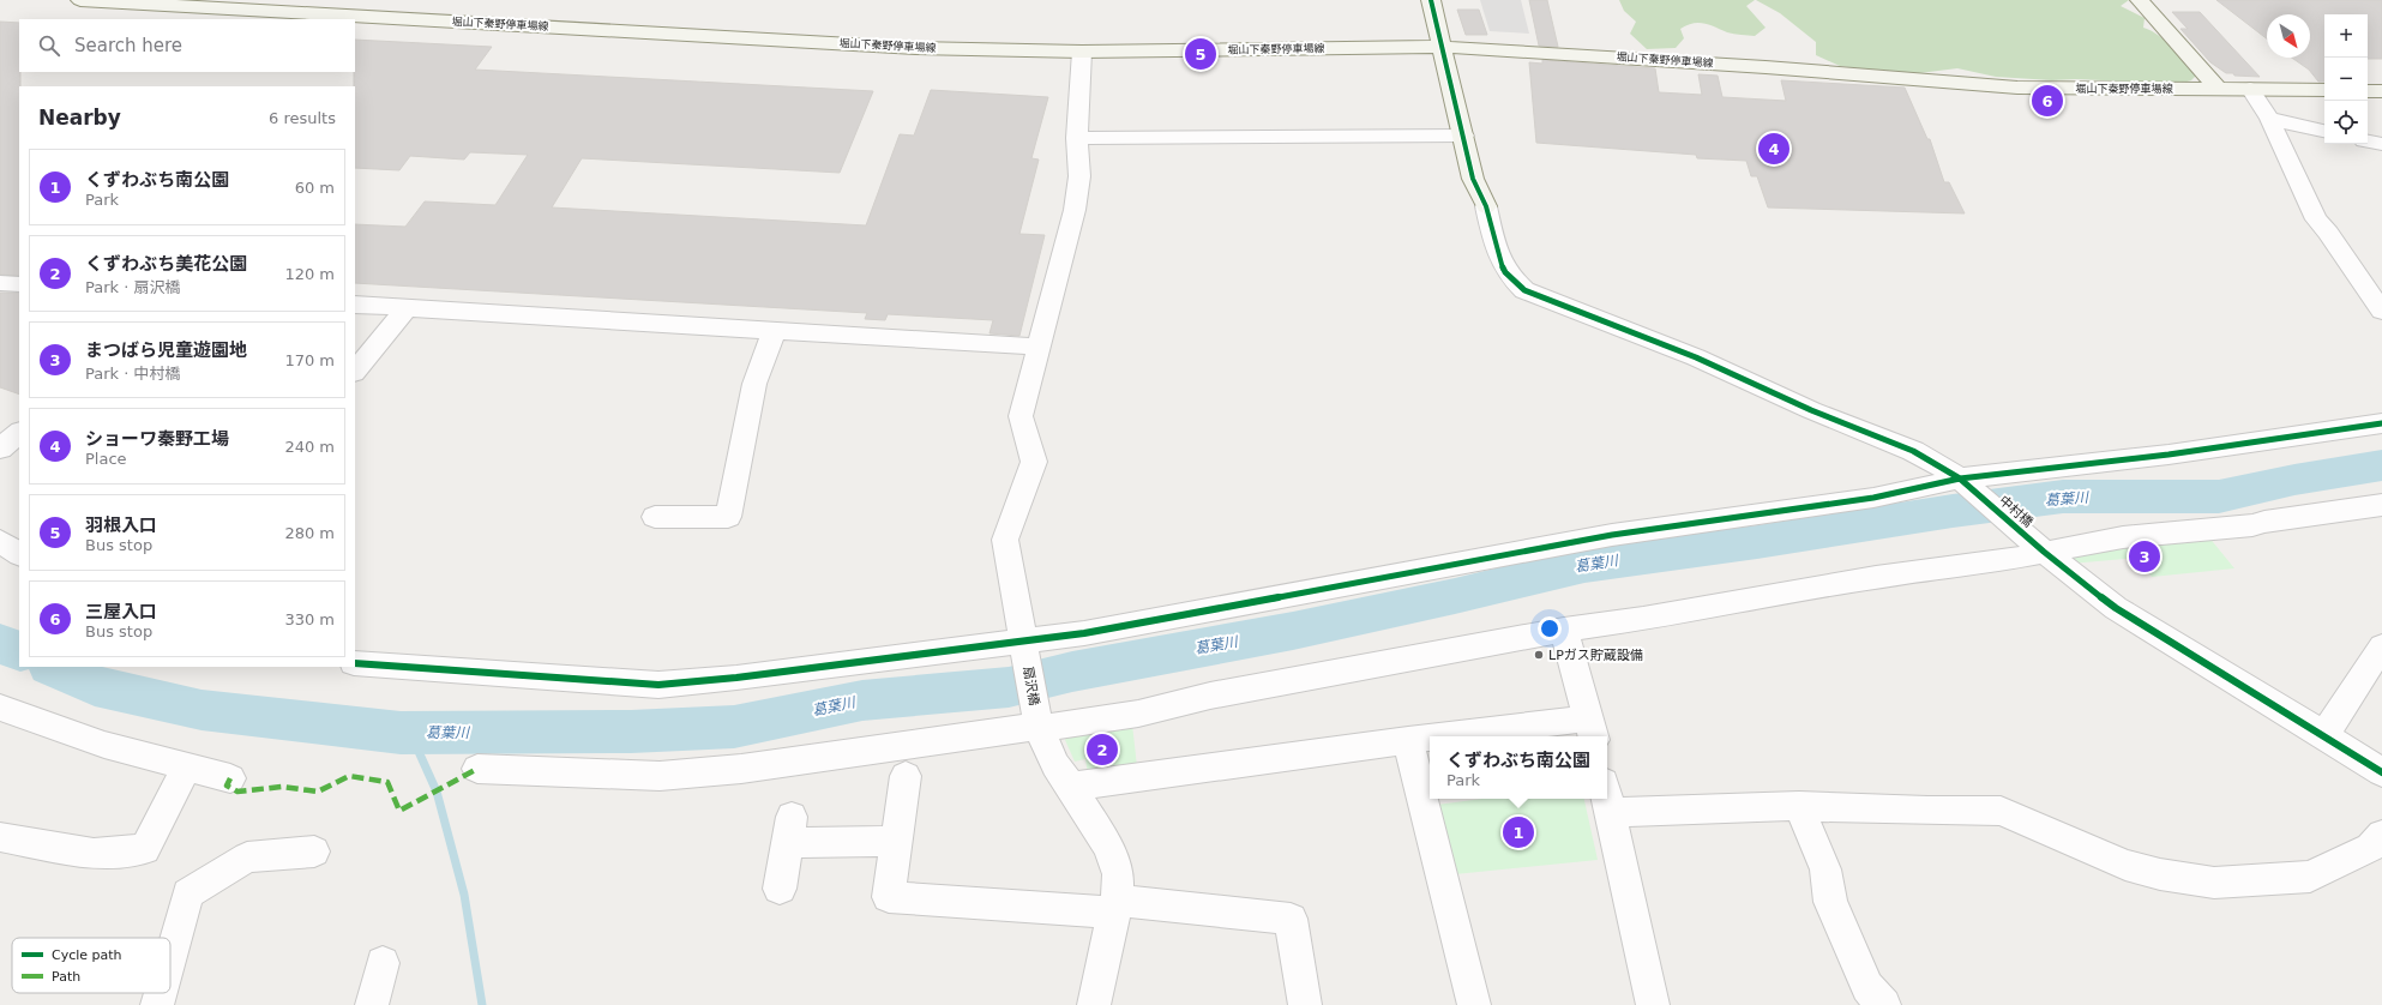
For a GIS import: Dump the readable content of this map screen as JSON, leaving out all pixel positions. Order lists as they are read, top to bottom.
{
  "streets": {
    "main road": ["堀山下秦野停車場線"],
    "street": ["中村橋", "扇沢橋"]
  },
  "crossings": [
    ["堀山下秦野停車場線", "扇沢橋"]
  ],
  "water": ["葛葉川"],
  "places": ["LPガス貯蔵設備"],
  "legend": ["Cycle path", "Path"],
  "north": "bottom right",
  "page": {
    "map_buttons": ["+", "−"],
    "search": "Search here",
    "pins": [
      "5",
      "6",
      "4",
      "3",
      "2",
      "1"
    ],
    "heading": ["Nearby", "6 results"],
    "list": [
      {
        "mark": "1",
        "name": "くずわぶち南公園",
        "note": "Park",
        "value": "60 m"
      },
      {
        "mark": "2",
        "name": "くずわぶち美花公園",
        "note": "Park · 扇沢橋",
        "value": "120 m"
      },
      {
        "mark": "3",
        "name": "まつばら児童遊園地",
        "note": "Park · 中村橋",
        "value": "170 m"
      },
      {
        "mark": "4",
        "name": "ショーワ秦野工場",
        "note": "Place",
        "value": "240 m"
      },
      {
        "mark": "5",
        "name": "羽根入口",
        "note": "Bus stop",
        "value": "280 m"
      },
      {
        "mark": "6",
        "name": "三屋入口",
        "note": "Bus stop",
        "value": "330 m"
      }
    ],
    "popup": ["くずわぶち南公園", "Park"]
  }
}
